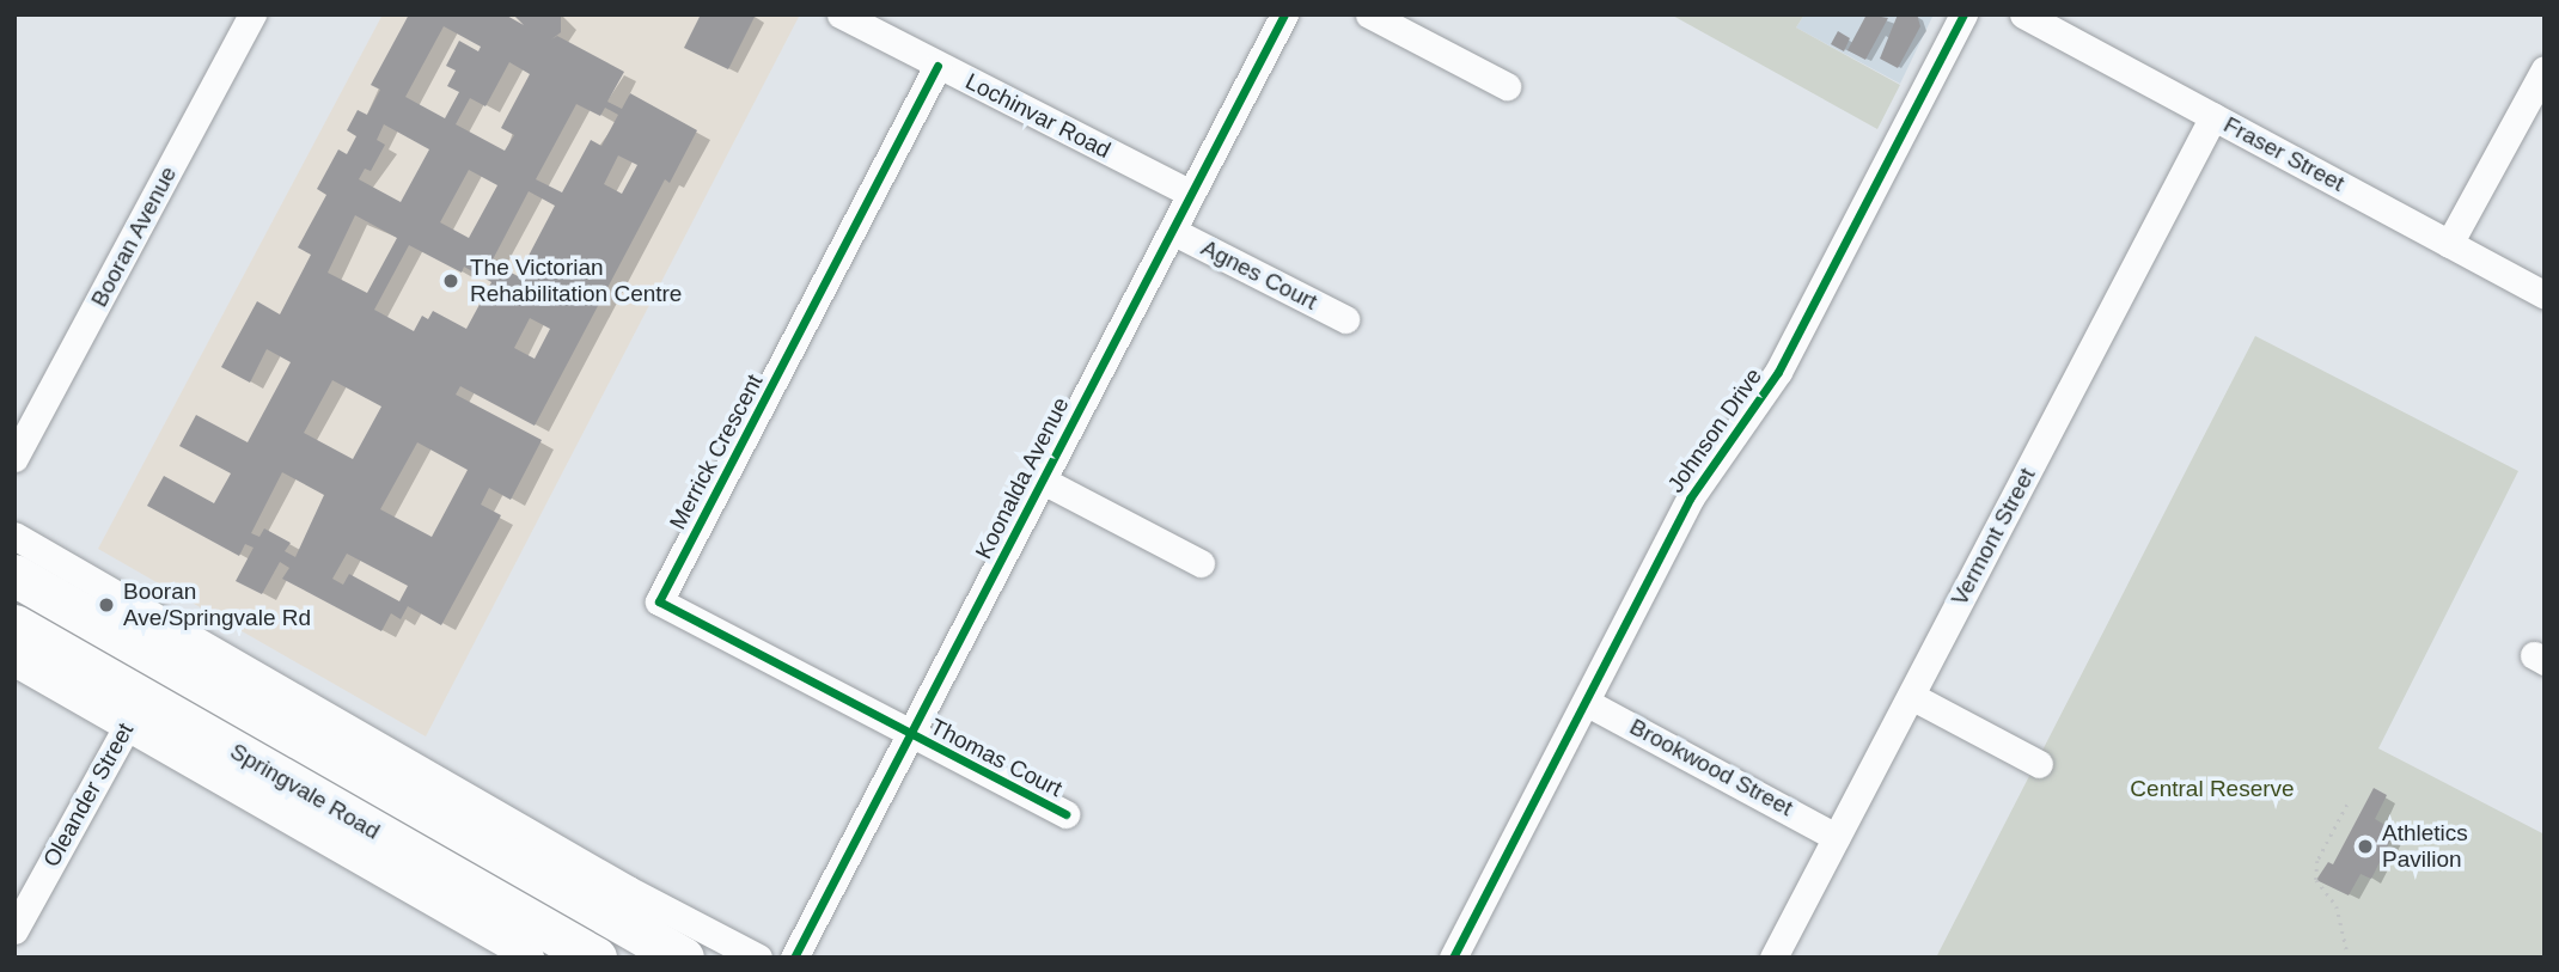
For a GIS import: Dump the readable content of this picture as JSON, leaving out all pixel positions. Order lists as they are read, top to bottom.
{
  "streets": {
    "highway": ["Springvale Road"],
    "street": [
      "Lochinvar Road",
      "Fraser Street",
      "Booran Avenue",
      "Agnes Court",
      "Johnson Drive",
      "Merrick Crescent",
      "Koonalda Avenue",
      "Vermont Street",
      "Thomas Court",
      "Brookwood Street",
      "Oleander Street"
    ]
  },
  "crossings": [
    ["Lochinvar Road", "Merrick Crescent"],
    ["Lochinvar Road", "Koonalda Avenue"],
    ["Fraser Street", "Vermont Street"],
    ["Agnes Court", "Koonalda Avenue"],
    ["Johnson Drive", "Brookwood Street"],
    ["Merrick Crescent", "Koonalda Avenue"],
    ["Merrick Crescent", "Thomas Court"],
    ["Koonalda Avenue", "Thomas Court"],
    ["Vermont Street", "Brookwood Street"],
    ["Springvale Road", "Oleander Street"]
  ],
  "parks": ["Central Reserve"],
  "places": ["The Victorian Rehabilitation Centre", "Booran Ave/Springvale Rd", "Athletics Pavilion"]
}
